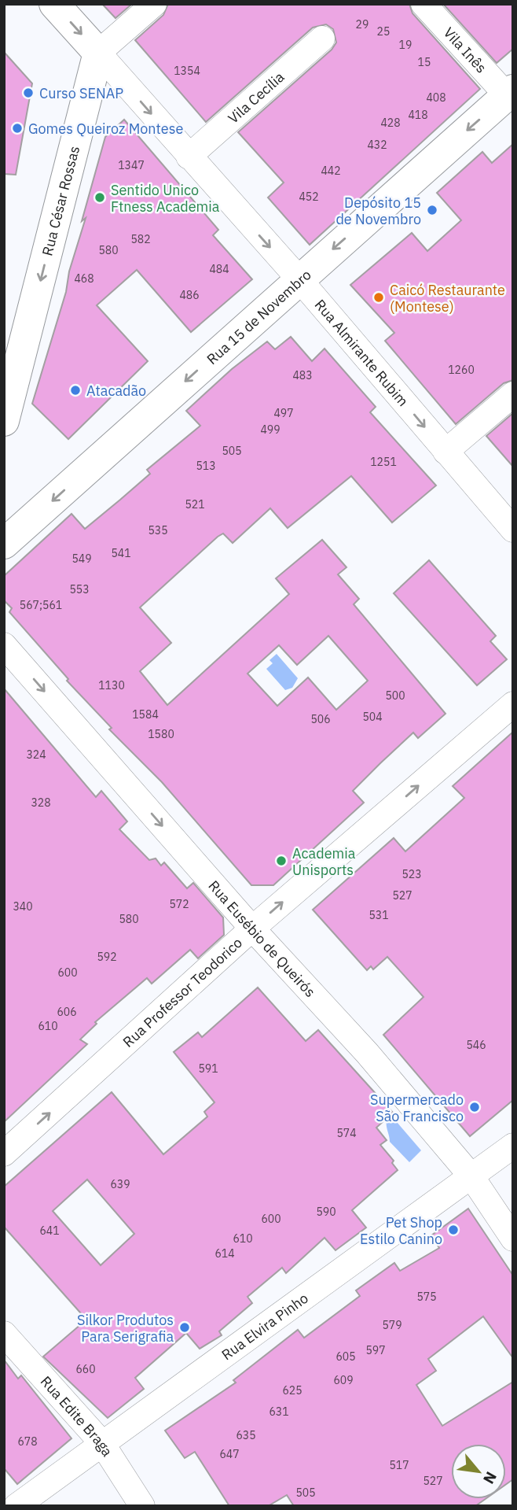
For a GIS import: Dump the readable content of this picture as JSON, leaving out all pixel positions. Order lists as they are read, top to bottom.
{
  "streets": {
    "main road": ["Rua César Rossas", "Rua 15 de Novembro", "Rua Almirante Rubim"],
    "street": [
      "Vila Inês",
      "Vila Cecília",
      "Rua Eusébio de Queirós",
      "Rua Professor Teodorico",
      "Rua Elvira Pinho",
      "Rua Edite Braga"
    ]
  },
  "crossings": [
    ["Vila Inês", "Rua 15 de Novembro"],
    ["Vila Cecília", "Rua Almirante Rubim"],
    ["Rua César Rossas", "Rua Almirante Rubim"],
    ["Rua 15 de Novembro", "Rua Almirante Rubim"],
    ["Rua Eusébio de Queirós", "Rua Professor Teodorico"],
    ["Rua Eusébio de Queirós", "Rua Elvira Pinho"],
    ["Rua Elvira Pinho", "Rua Edite Braga"]
  ],
  "one_way": [
    "Rua César Rossas",
    "Rua 15 de Novembro",
    "Rua Almirante Rubim",
    "Rua Eusébio de Queirós",
    "Rua Professor Teodorico"
  ],
  "places": [
    "Curso SENAP",
    "Gomes Queiroz Montese",
    "Sentido Unico Ftness Academia",
    "Depósito 15 de Novembro",
    "Caicó Restaurante (Montese)",
    "Atacadão",
    "Academia Unisports",
    "Supermercado São Francisco",
    "Pet Shop Estilo Canino",
    "Silkor Produtos Para Serigrafia"
  ],
  "house_numbers": [
    "29",
    "25",
    "19",
    "15",
    "1354",
    "408",
    "418",
    "428",
    "432",
    "1347",
    "442",
    "452",
    "582",
    "580",
    "484",
    "468",
    "486",
    "1260",
    "483",
    "497",
    "499",
    "505",
    "1251",
    "513",
    "521",
    "535",
    "541",
    "549",
    "553",
    "567;561",
    "1130",
    "500",
    "1584",
    "504",
    "506",
    "1580",
    "324",
    "328",
    "523",
    "527",
    "572",
    "340",
    "531",
    "580",
    "592",
    "600",
    "606",
    "610",
    "546",
    "591",
    "574",
    "639",
    "590",
    "600",
    "641",
    "610",
    "614",
    "575",
    "579",
    "597",
    "605",
    "660",
    "609",
    "625",
    "631",
    "635",
    "678",
    "647",
    "517",
    "527",
    "505"
  ],
  "north": "bottom right"
}
